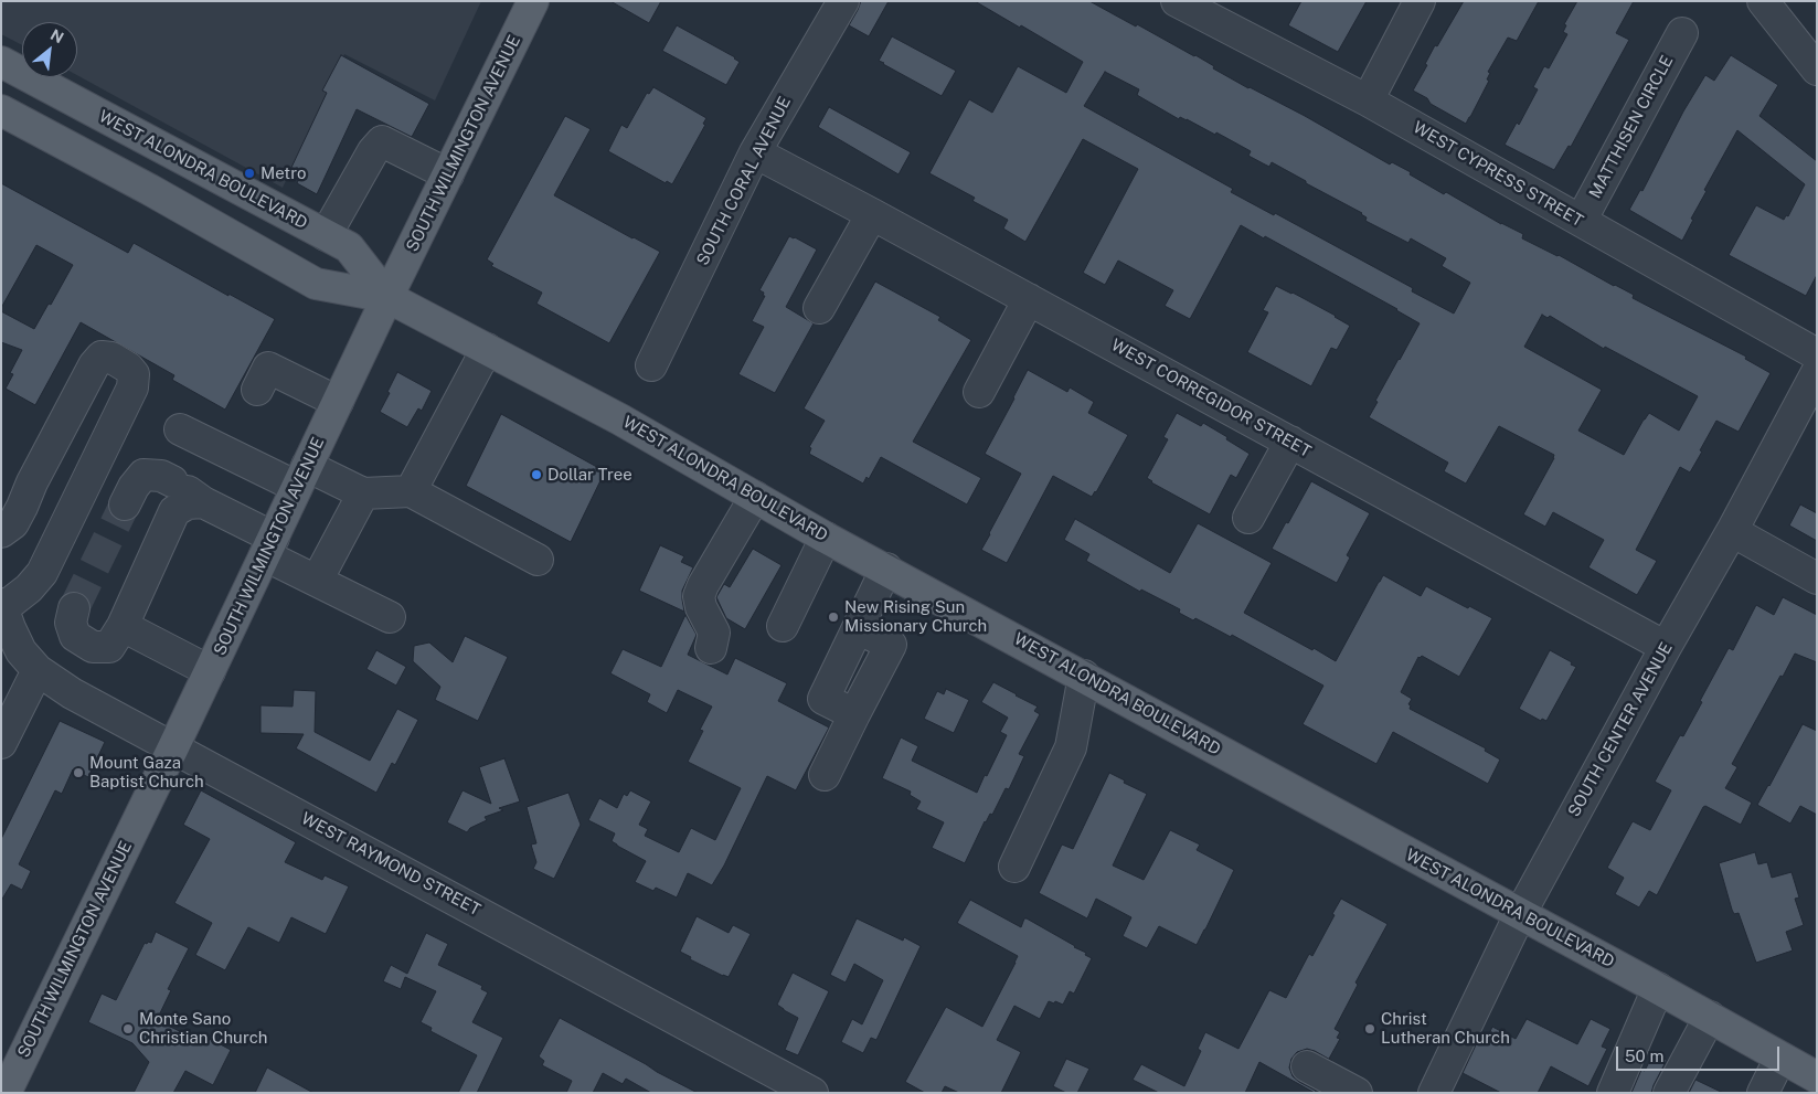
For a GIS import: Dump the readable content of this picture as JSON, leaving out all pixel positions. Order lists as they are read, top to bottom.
{
  "streets": {
    "main road": ["SOUTH WILMINGTON AVENUE", "WEST ALONDRA BOULEVARD"],
    "street": [
      "MATTHISEN CIRCLE",
      "WEST CYPRESS STREET",
      "SOUTH CORAL AVENUE",
      "WEST CORREGIDOR STREET",
      "SOUTH CENTER AVENUE",
      "WEST RAYMOND STREET"
    ]
  },
  "crossings": [
    ["MATTHISEN CIRCLE", "WEST CYPRESS STREET"],
    ["SOUTH WILMINGTON AVENUE", "WEST ALONDRA BOULEVARD"],
    ["SOUTH WILMINGTON AVENUE", "WEST RAYMOND STREET"],
    ["WEST ALONDRA BOULEVARD", "SOUTH CENTER AVENUE"],
    ["SOUTH CORAL AVENUE", "WEST CORREGIDOR STREET"],
    ["WEST CORREGIDOR STREET", "SOUTH CENTER AVENUE"]
  ],
  "places": [
    "Metro",
    "Dollar Tree",
    "New Rising Sun Missionary Church",
    "Mount Gaza Baptist Church",
    "Monte Sano Christian Church",
    "Christ Lutheran Church"
  ],
  "scale_bar": "50 m",
  "north": "top right"
}
